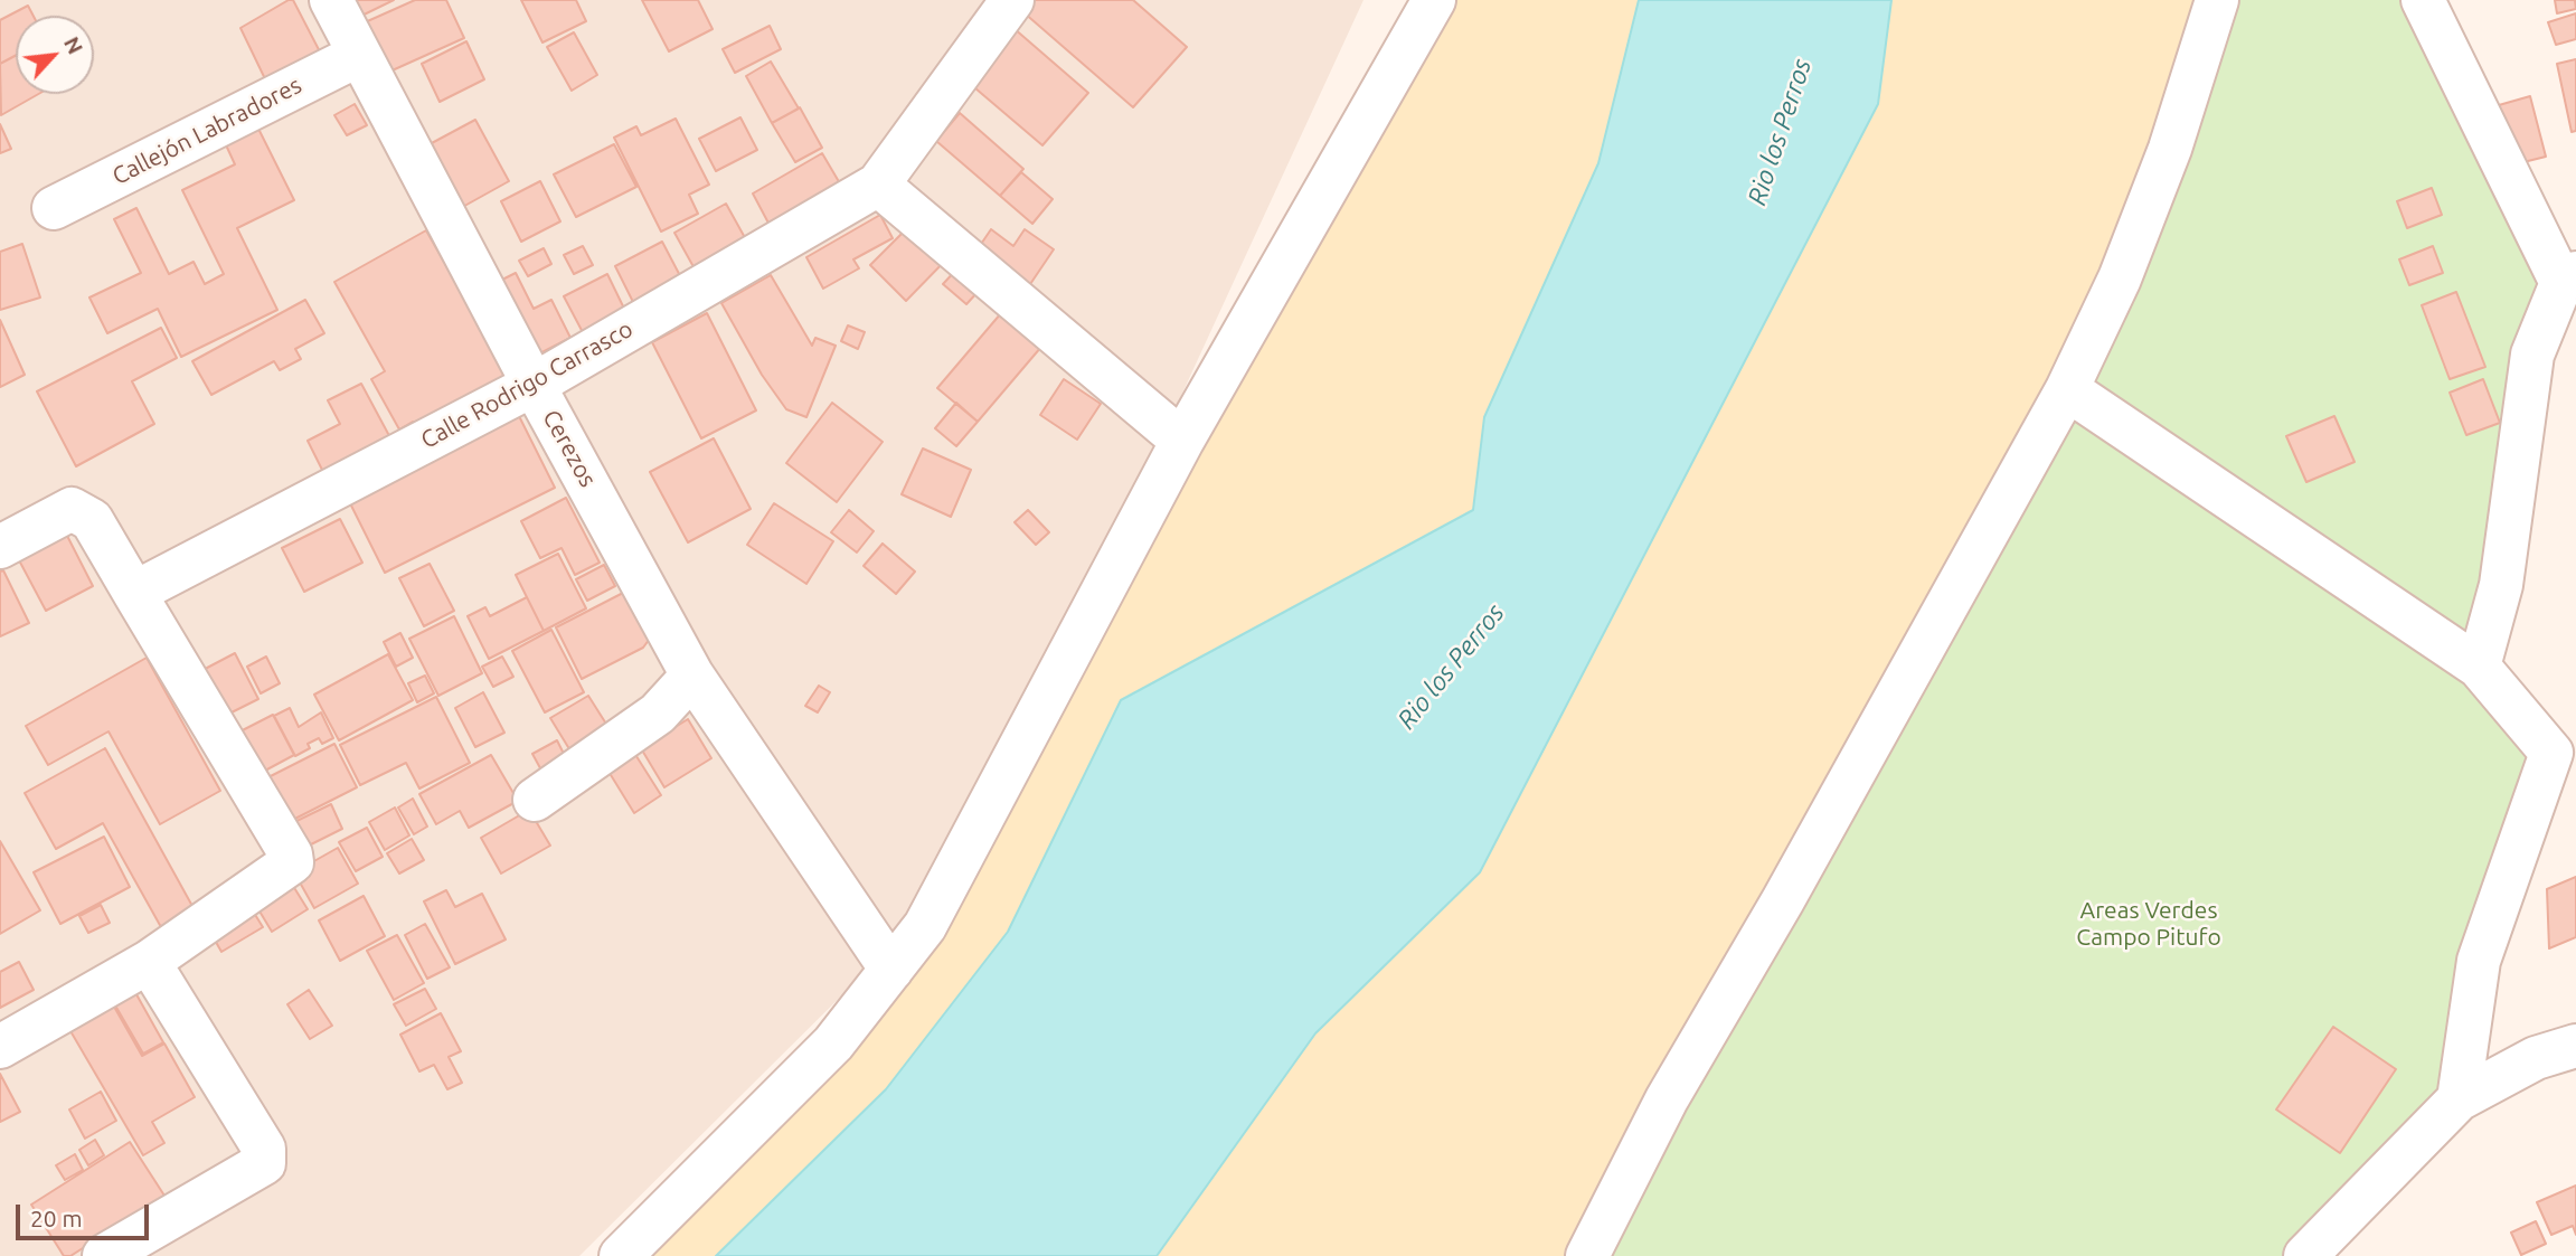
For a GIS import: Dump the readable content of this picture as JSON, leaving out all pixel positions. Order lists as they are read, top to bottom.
{
  "streets": {
    "street": ["Callejón Labradores", "Calle Rodrigo Carrasco", "Cerezos"]
  },
  "crossings": [
    ["Callejón Labradores", "Cerezos"],
    ["Calle Rodrigo Carrasco", "Cerezos"]
  ],
  "water": ["Rio los Perros"],
  "parks": ["Areas Verdes Campo Pitufo"],
  "scale_bar": "20 m",
  "north": "top right"
}
